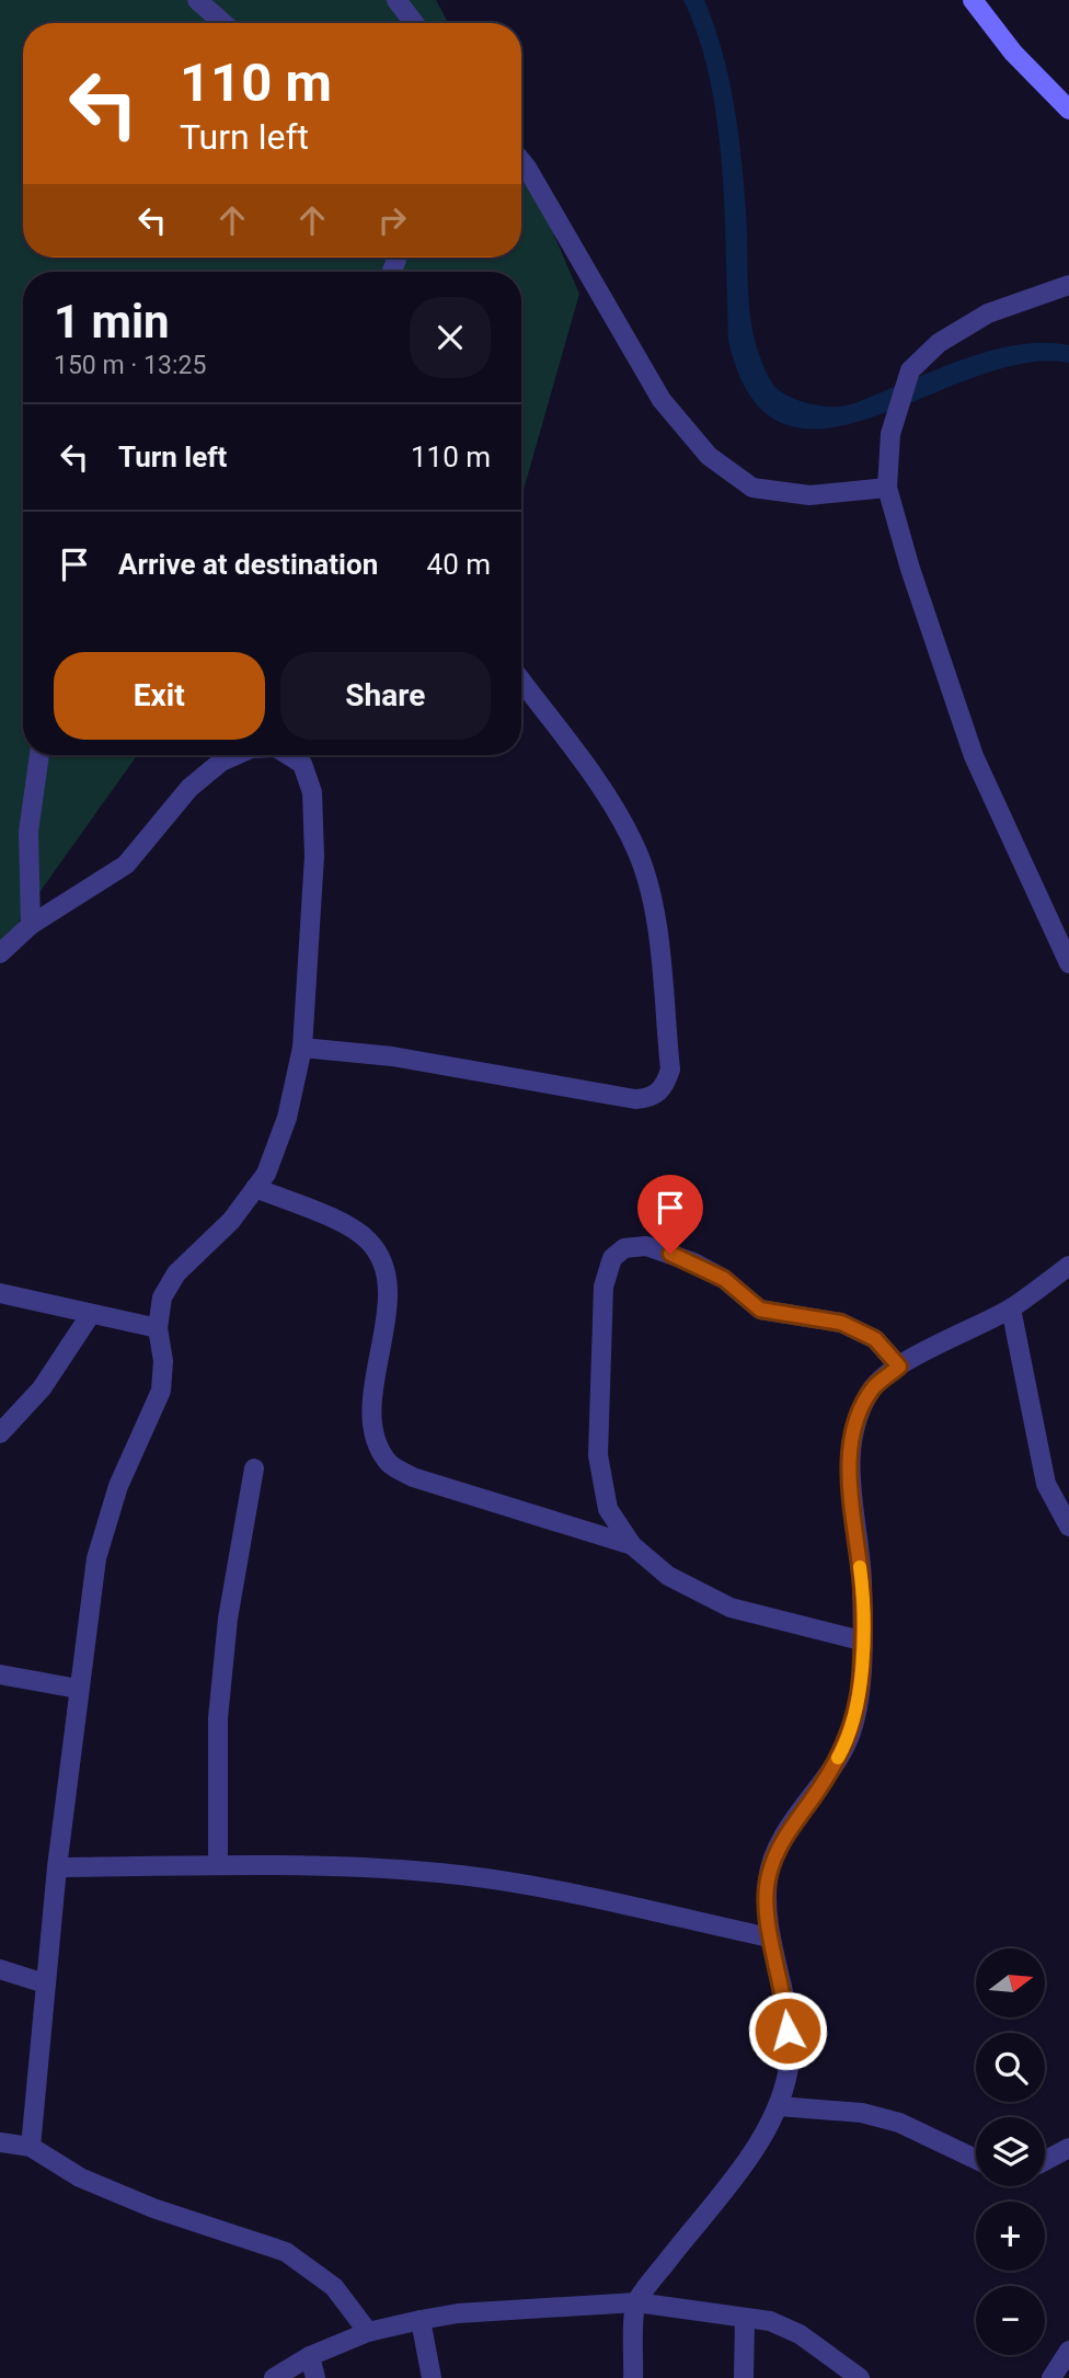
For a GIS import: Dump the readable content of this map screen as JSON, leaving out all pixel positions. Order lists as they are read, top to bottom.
{
  "north": "right",
  "page": {
    "turn": ["110 m", "Turn left"],
    "heading": ["1 min", "150 m · 13:25"],
    "list": [
      {
        "name": "Turn left",
        "value": "110 m"
      },
      {
        "name": "Arrive at destination",
        "value": "40 m"
      }
    ],
    "buttons": ["Exit", "Share"],
    "map_buttons": ["+", "−"]
  }
}
